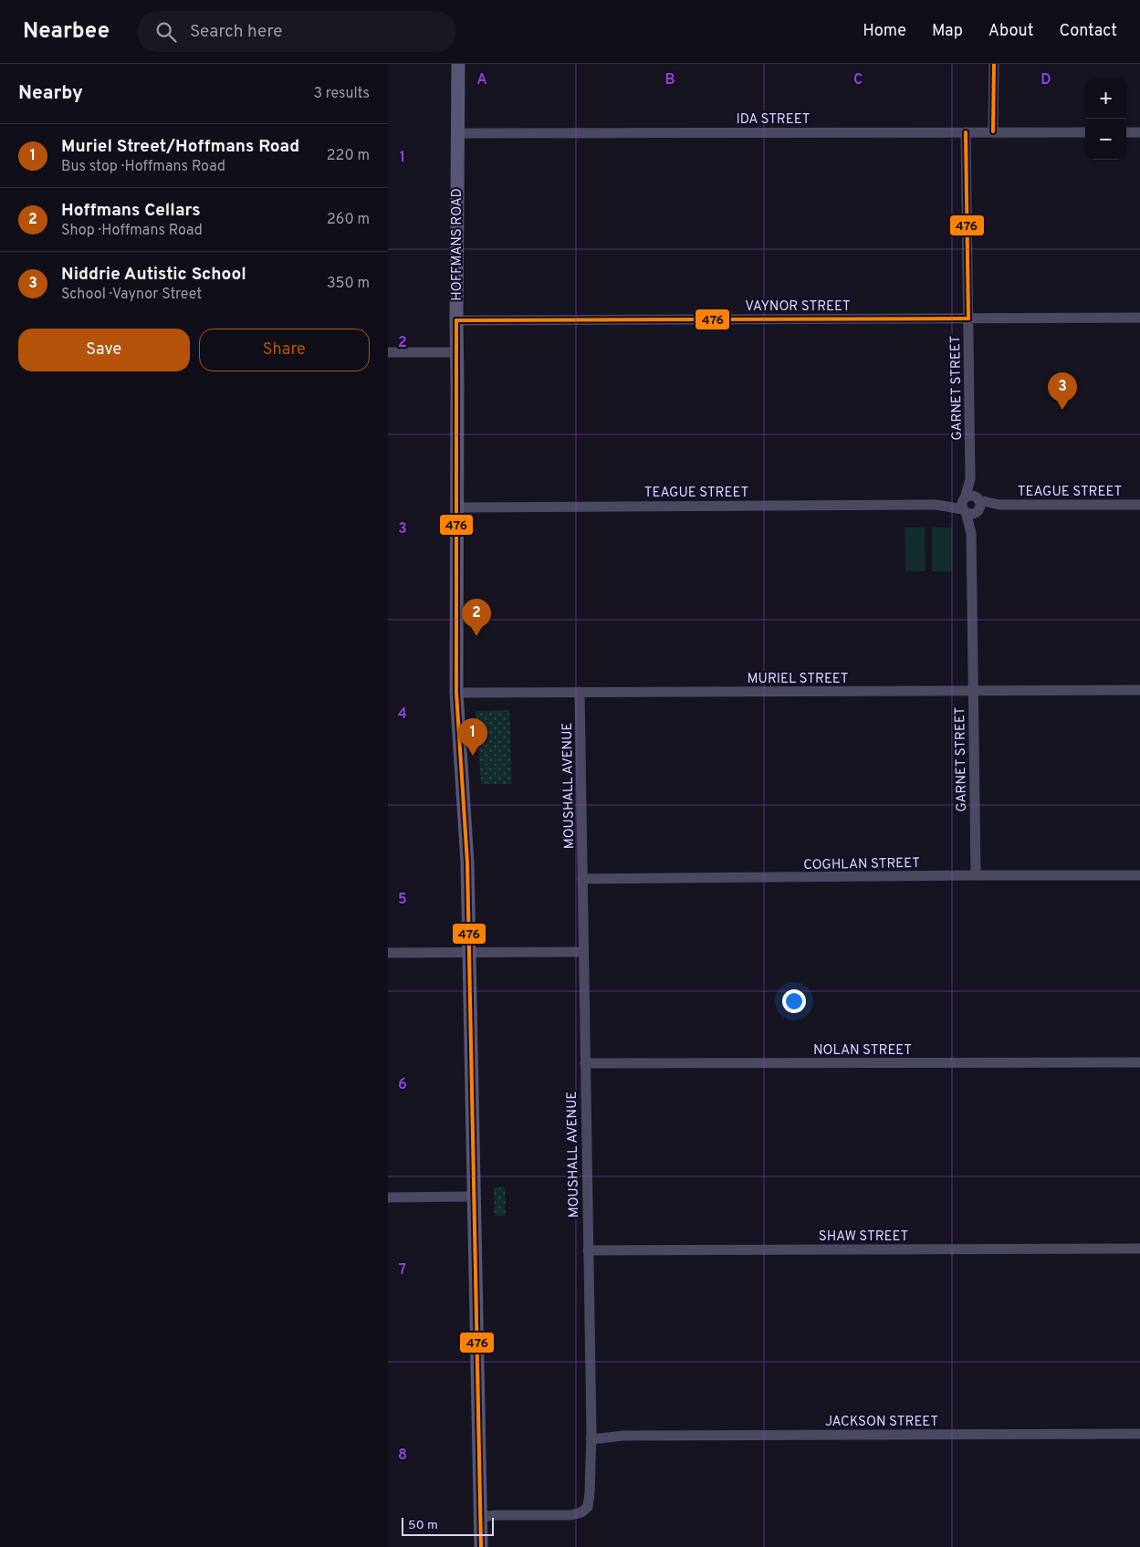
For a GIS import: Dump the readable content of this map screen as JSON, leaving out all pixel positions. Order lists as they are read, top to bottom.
{
  "streets": {
    "main road": ["HOFFMANS ROAD"],
    "street": [
      "IDA STREET",
      "VAYNOR STREET",
      "GARNET STREET",
      "TEAGUE STREET",
      "MURIEL STREET",
      "MOUSHALL AVENUE",
      "COGHLAN STREET",
      "NOLAN STREET",
      "SHAW STREET",
      "JACKSON STREET"
    ]
  },
  "crossings": [
    ["IDA STREET", "HOFFMANS ROAD"],
    ["IDA STREET", "GARNET STREET"],
    ["HOFFMANS ROAD", "VAYNOR STREET"],
    ["HOFFMANS ROAD", "TEAGUE STREET"],
    ["HOFFMANS ROAD", "MURIEL STREET"],
    ["HOFFMANS ROAD", "MOUSHALL AVENUE"],
    ["VAYNOR STREET", "GARNET STREET"],
    ["GARNET STREET", "TEAGUE STREET"],
    ["GARNET STREET", "MURIEL STREET"],
    ["GARNET STREET", "COGHLAN STREET"],
    ["MURIEL STREET", "MOUSHALL AVENUE"],
    ["MOUSHALL AVENUE", "COGHLAN STREET"],
    ["MOUSHALL AVENUE", "NOLAN STREET"],
    ["MOUSHALL AVENUE", "SHAW STREET"],
    ["MOUSHALL AVENUE", "JACKSON STREET"]
  ],
  "lines": ["transit line 476"],
  "scale_bar": "50 m",
  "page": {
    "header": "Nearbee",
    "search": "Search here",
    "nav": [
      "Home",
      "Map",
      "About",
      "Contact"
    ],
    "heading": ["Nearby", "3 results"],
    "map_buttons": ["+", "−"],
    "list": [
      {
        "mark": "1",
        "name": "Muriel Street/Hoffmans Road",
        "note": "Bus stop · Hoffmans Road",
        "value": "220 m"
      },
      {
        "mark": "2",
        "name": "Hoffmans Cellars",
        "note": "Shop · Hoffmans Road",
        "value": "260 m"
      },
      {
        "mark": "3",
        "name": "Niddrie Autistic School",
        "note": "School · Vaynor Street",
        "value": "350 m"
      }
    ],
    "buttons": ["Save", "Share"],
    "pins": ["3", "2", "1"],
    "scale": "50 m"
  },
  "grid": {
    "columns": [
      "A",
      "B",
      "C",
      "D"
    ],
    "rows": [
      "1",
      "2",
      "3",
      "4",
      "5",
      "6",
      "7",
      "8"
    ]
  }
}
